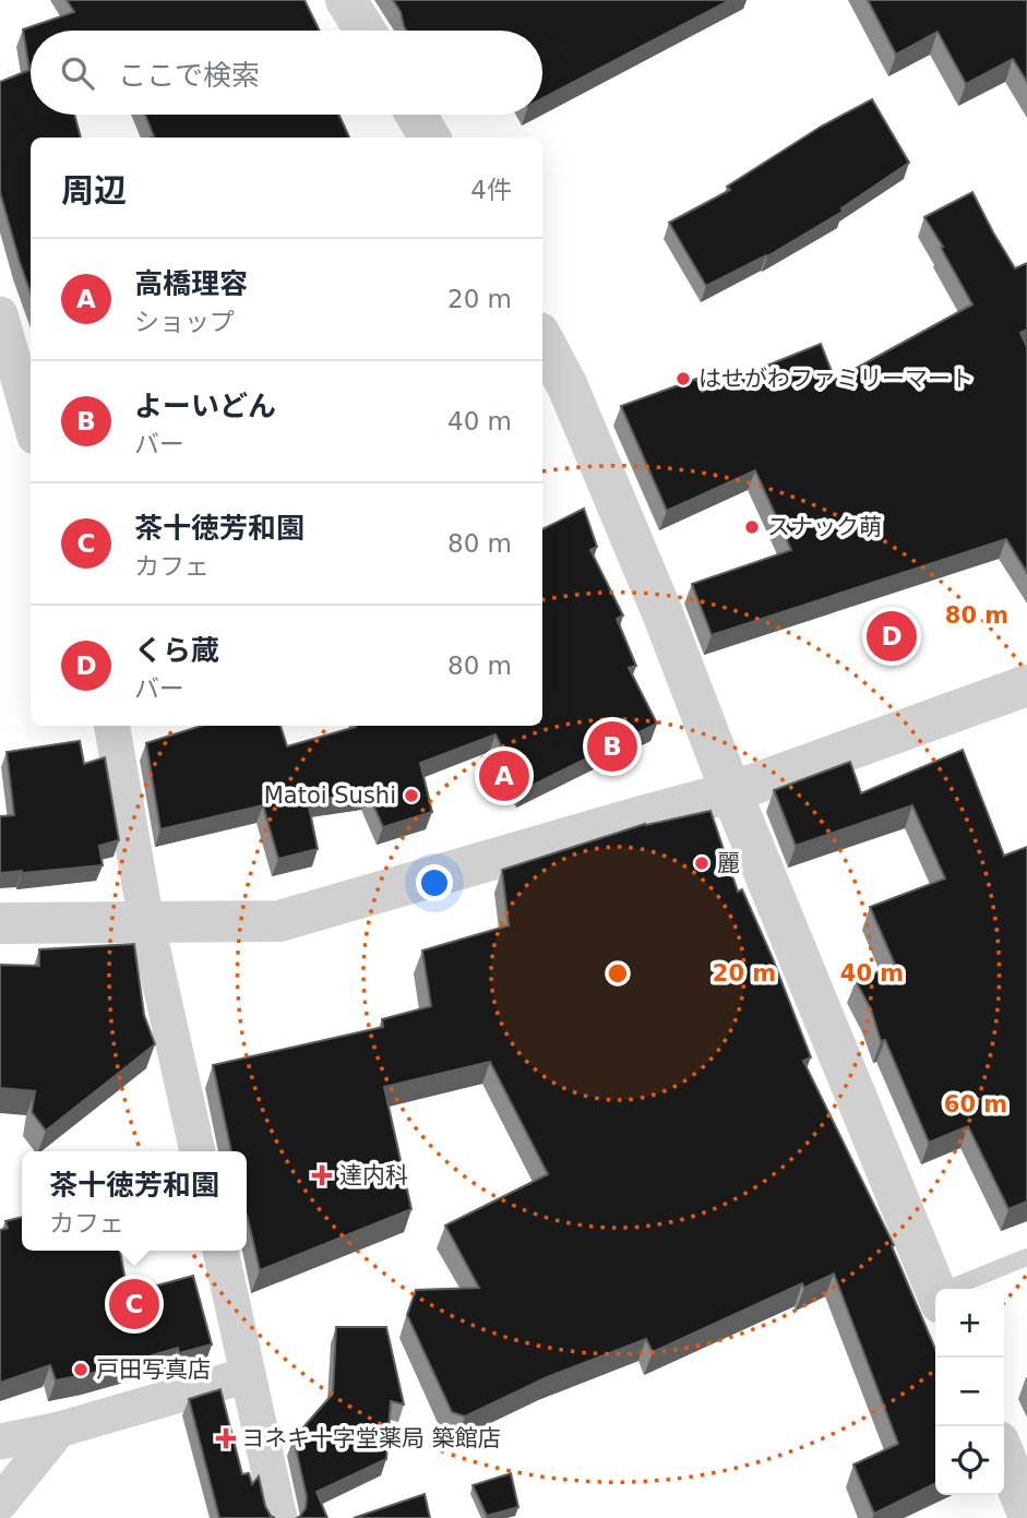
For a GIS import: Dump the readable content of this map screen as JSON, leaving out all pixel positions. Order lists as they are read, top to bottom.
{
  "places": {
    "other": [
      "はせがわファミリーマート",
      "スナック萌",
      "Matoi Sushi",
      "麗",
      "戸田写真店"
    ],
    "health": ["達内科", "ヨネキ十字堂薬局 築館店"]
  },
  "page": {
    "search": "ここで検索",
    "heading": ["周辺", "4件"],
    "list": [
      {
        "mark": "A",
        "name": "高橋理容",
        "note": "ショップ",
        "value": "20 m"
      },
      {
        "mark": "B",
        "name": "よーいどん",
        "note": "バー",
        "value": "40 m"
      },
      {
        "mark": "C",
        "name": "茶十徳芳和園",
        "note": "カフェ",
        "value": "80 m"
      },
      {
        "mark": "D",
        "name": "くら蔵",
        "note": "バー",
        "value": "80 m"
      }
    ],
    "pins": [
      "D",
      "B",
      "A",
      "C"
    ],
    "popup": ["茶十徳芳和園", "カフェ"],
    "map_buttons": ["+", "−"]
  },
  "rings": [
    "80 m",
    "20 m",
    "40 m",
    "60 m"
  ]
}
